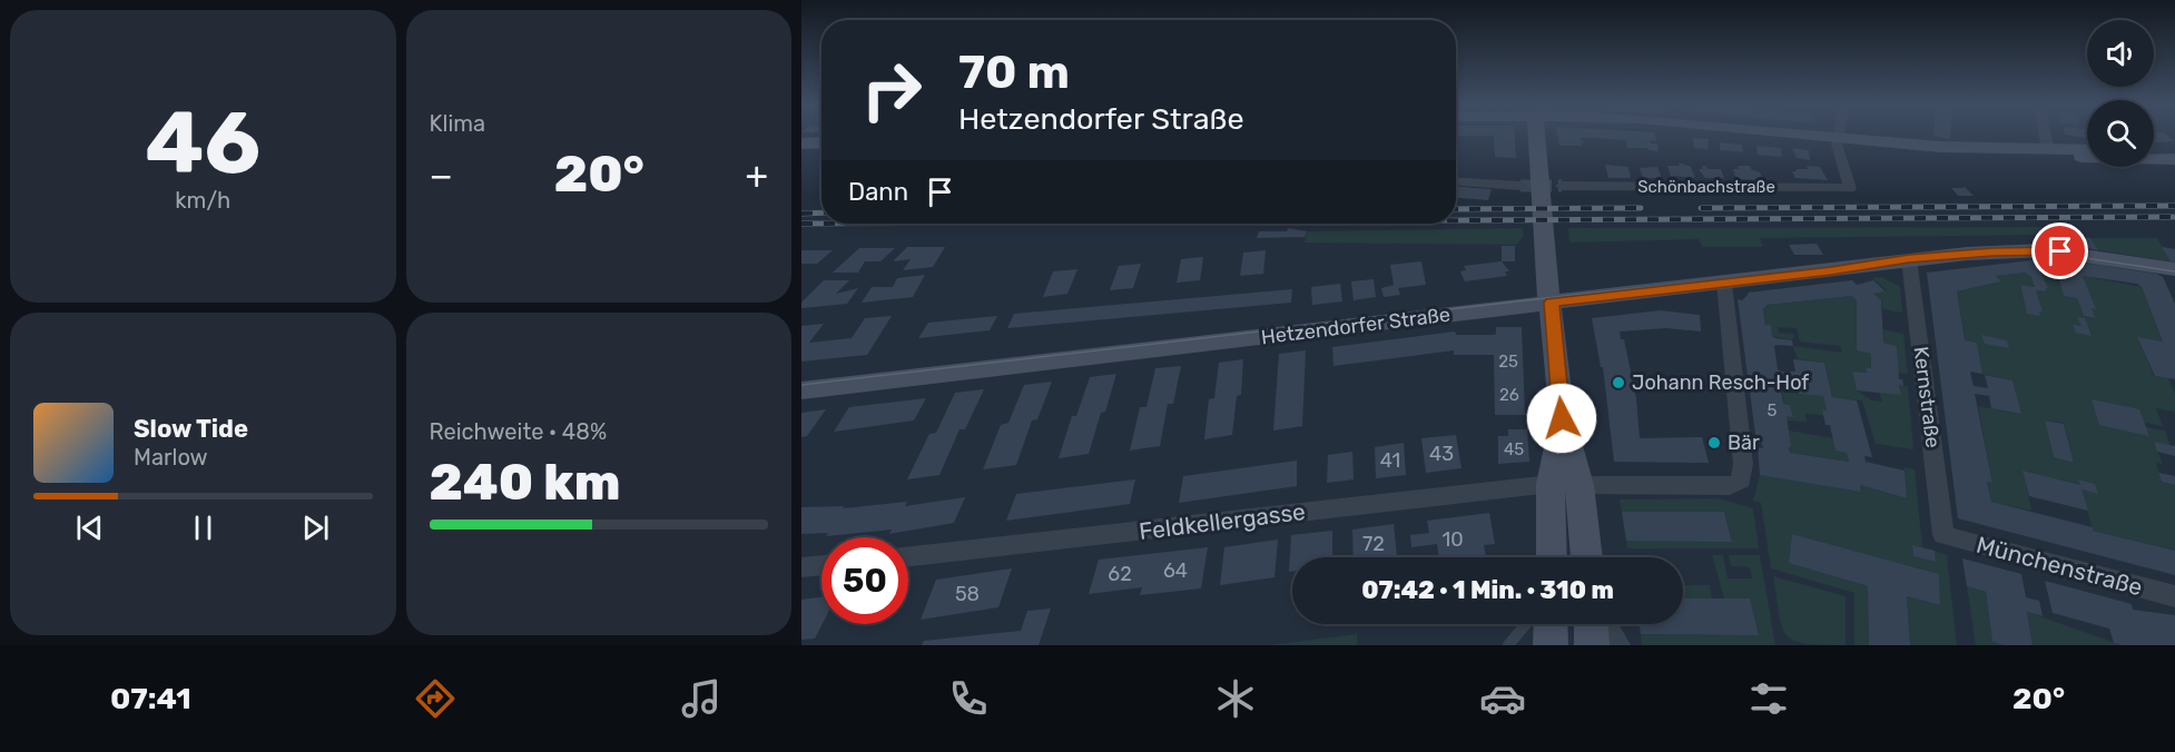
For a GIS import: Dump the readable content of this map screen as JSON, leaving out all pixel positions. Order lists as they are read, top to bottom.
{
  "streets": {
    "main road": ["Hetzendorfer Straße"],
    "street": [
      "Schönbachstraße",
      "Kernstraße",
      "Feldkellergasse",
      "Münchenstraße"
    ]
  },
  "crossings": [
    ["Hetzendorfer Straße", "Kernstraße"],
    ["Kernstraße", "Münchenstraße"]
  ],
  "places": ["Johann Resch-Hof", "Bär"],
  "house_numbers": [
    "25",
    "26",
    "5",
    "45",
    "43",
    "41",
    "10",
    "72",
    "64",
    "62",
    "58"
  ],
  "page": {
    "tile": [
      ["46", "km/h"],
      "Klima",
      ["Reichweite · 48%", "240 km"]
    ],
    "turn": ["70 m", "Hetzendorfer Straße"],
    "heat": ["−", "20°", "+"],
    "then": "Dann",
    "song": ["Slow Tide", "Marlow"],
    "limit": "50",
    "trip": "07:42 · 1 Min. · 310 m",
    "tabs": ["07:41", "20°"]
  }
}
